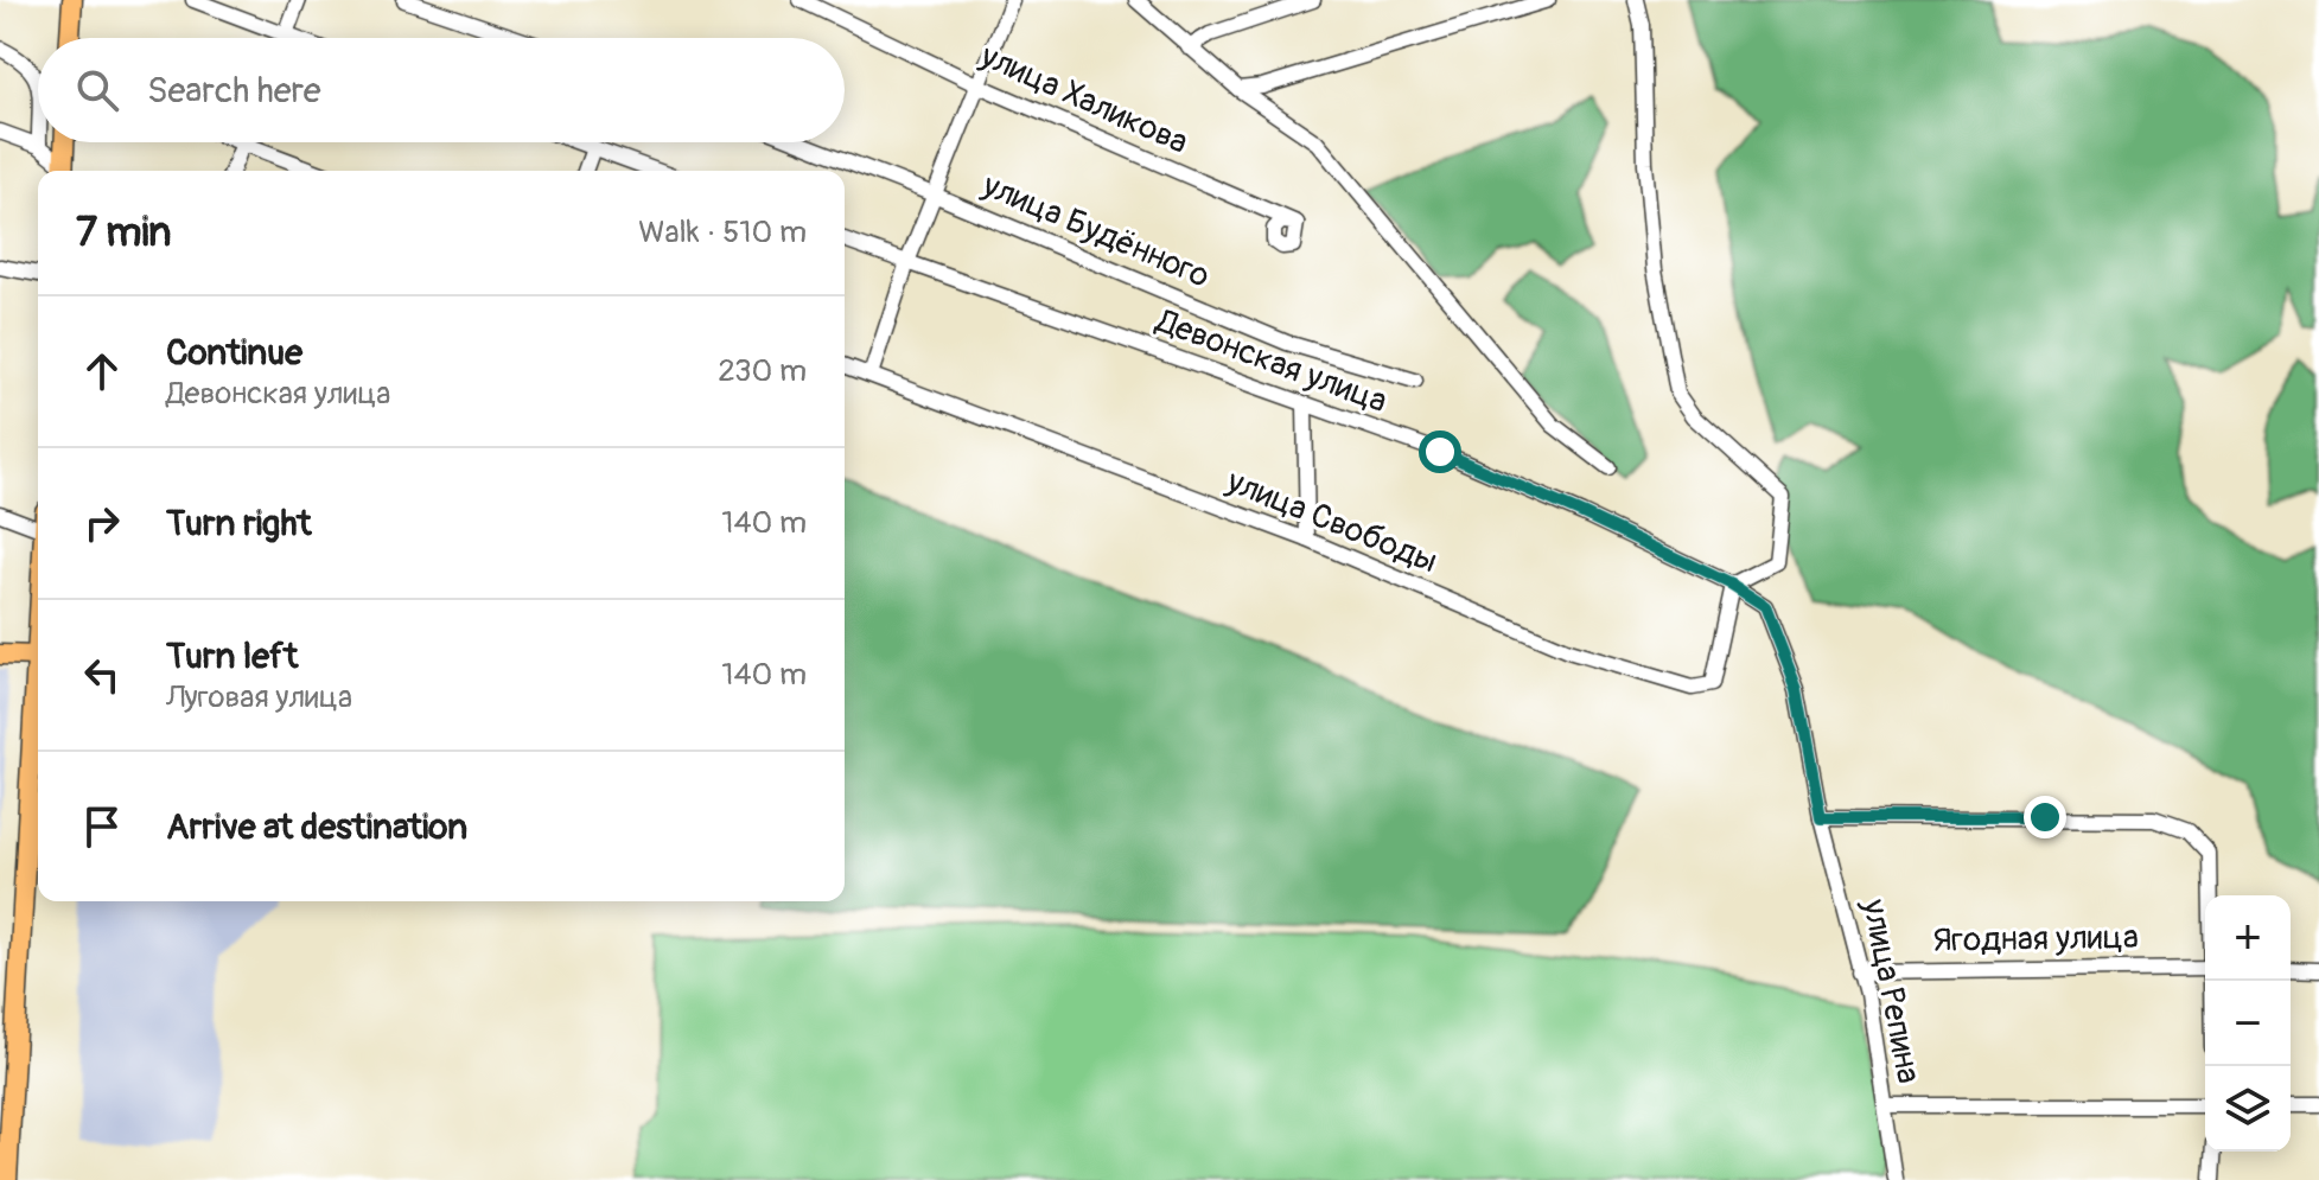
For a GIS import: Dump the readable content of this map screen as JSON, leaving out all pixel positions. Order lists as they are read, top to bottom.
{
  "streets": {
    "street": [
      "улица Халикова",
      "улица Будённого",
      "Девонская улица",
      "улица Свободы",
      "Ягодная улица",
      "улица Репина"
    ]
  },
  "crossings": [
    ["Девонская улица", "улица Свободы"],
    ["Девонская улица", "улица Репина"],
    ["Ягодная улица", "улица Репина"]
  ],
  "page": {
    "search": "Search here",
    "heading": ["7 min", "Walk · 510 m"],
    "list": [
      ["Continue", "Девонская улица", "230 m"],
      ["Turn right", "140 m"],
      ["Turn left", "Луговая улица", "140 m"],
      "Arrive at destination"
    ],
    "map_buttons": ["+", "−"]
  }
}
